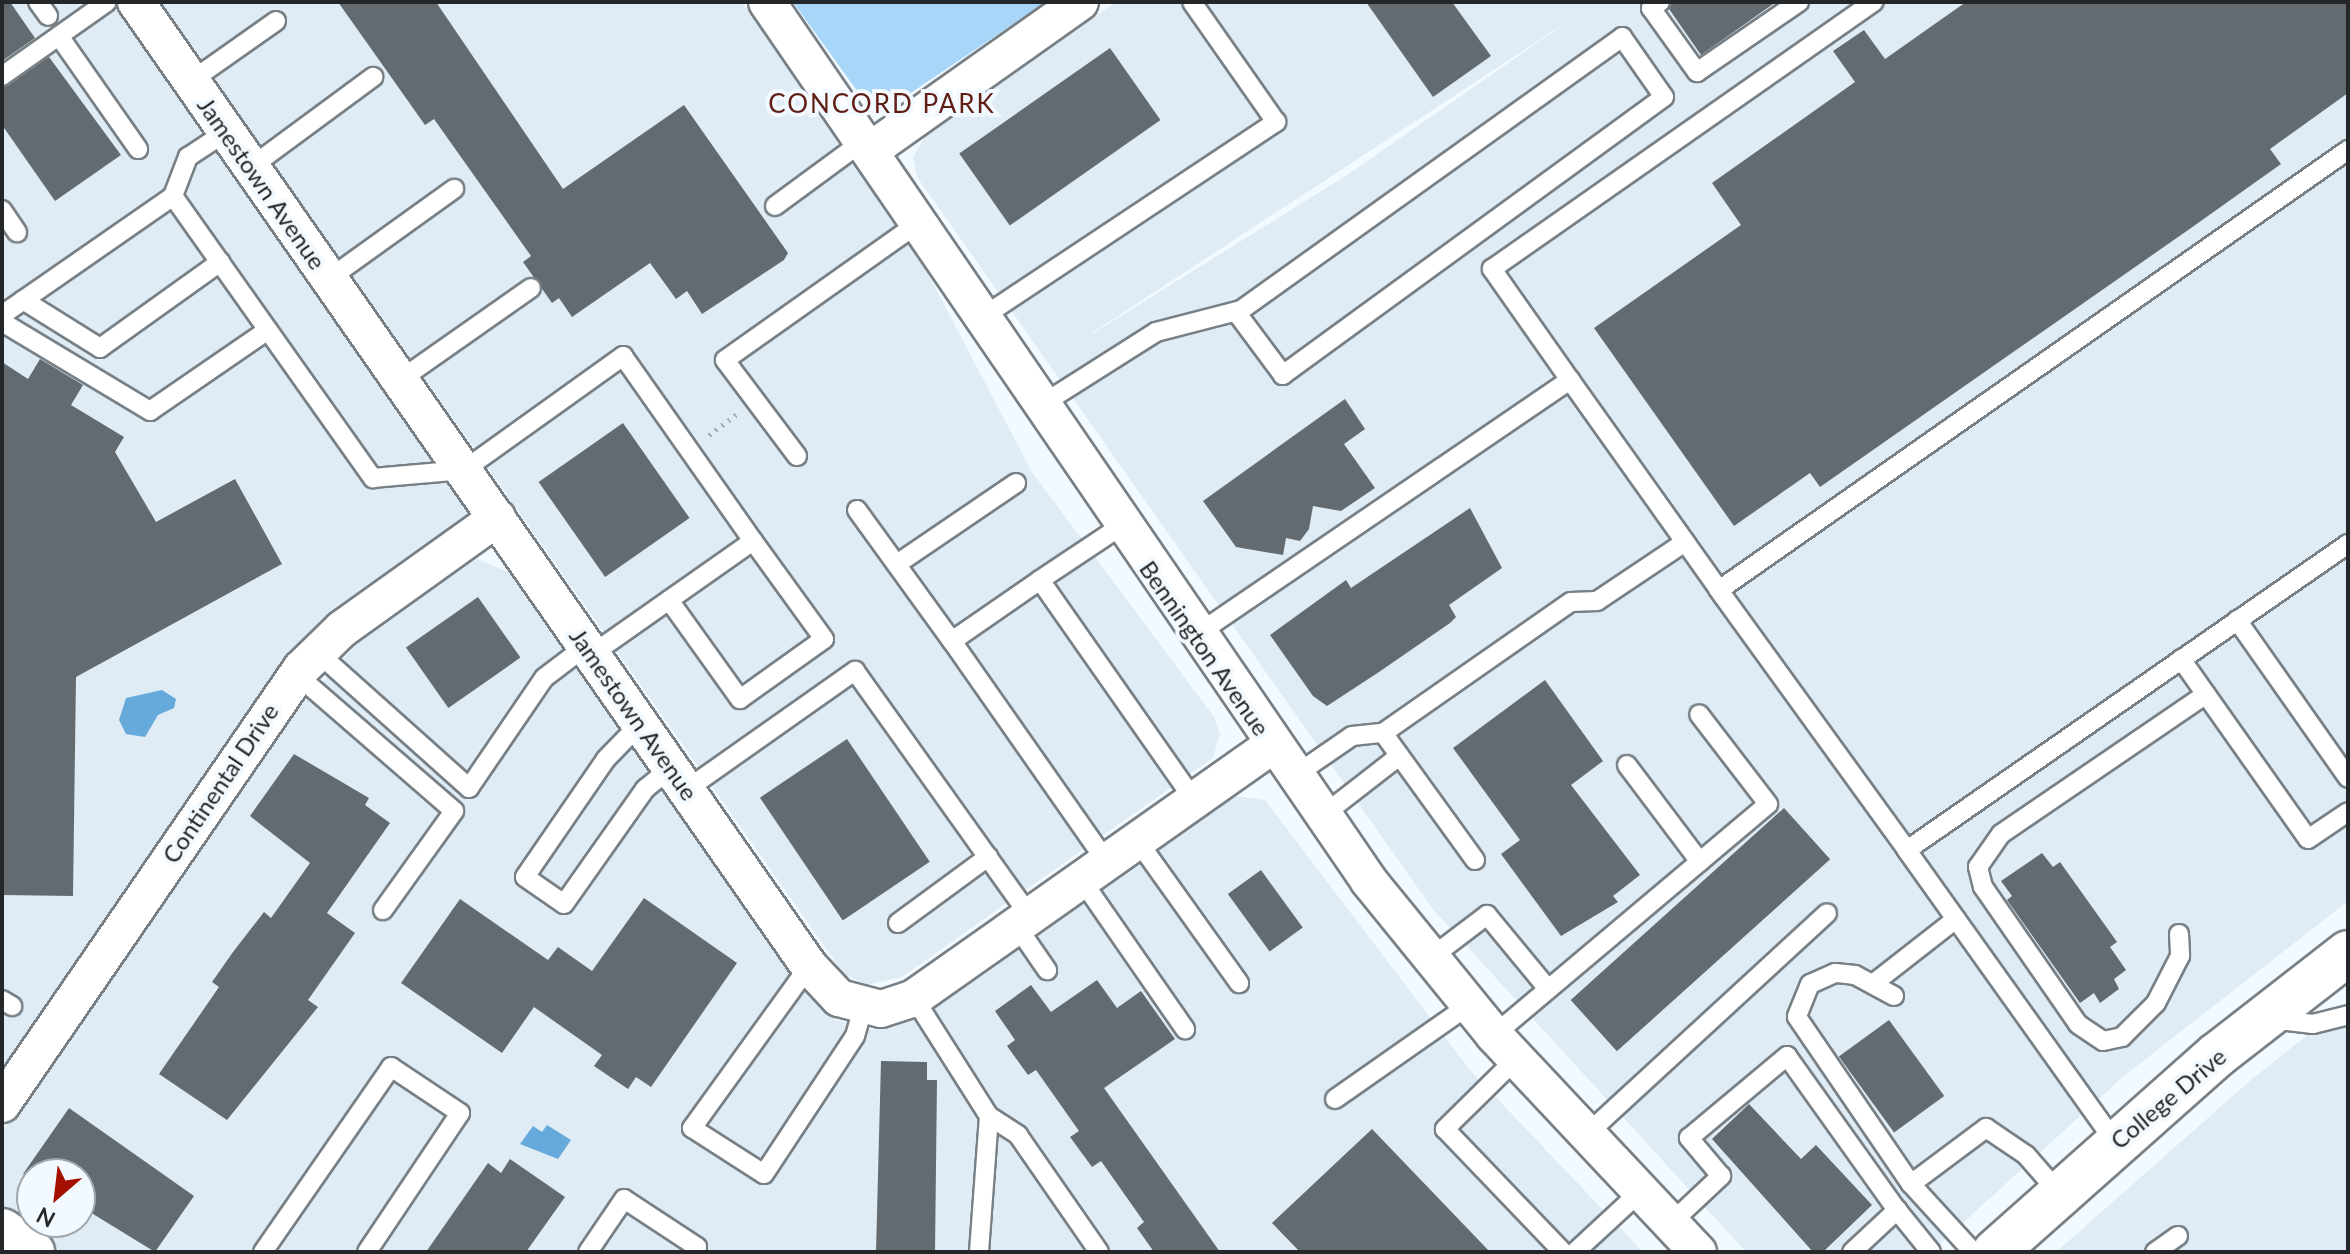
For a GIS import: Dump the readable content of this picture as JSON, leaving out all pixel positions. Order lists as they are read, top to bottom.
{
  "streets": {
    "street": [
      "Jamestown Avenue",
      "Bennington Avenue",
      "Continental Drive",
      "College Drive"
    ]
  },
  "crossings": [
    ["Jamestown Avenue", "Continental Drive"]
  ],
  "districts": ["CONCORD PARK"],
  "north": "bottom left"
}
